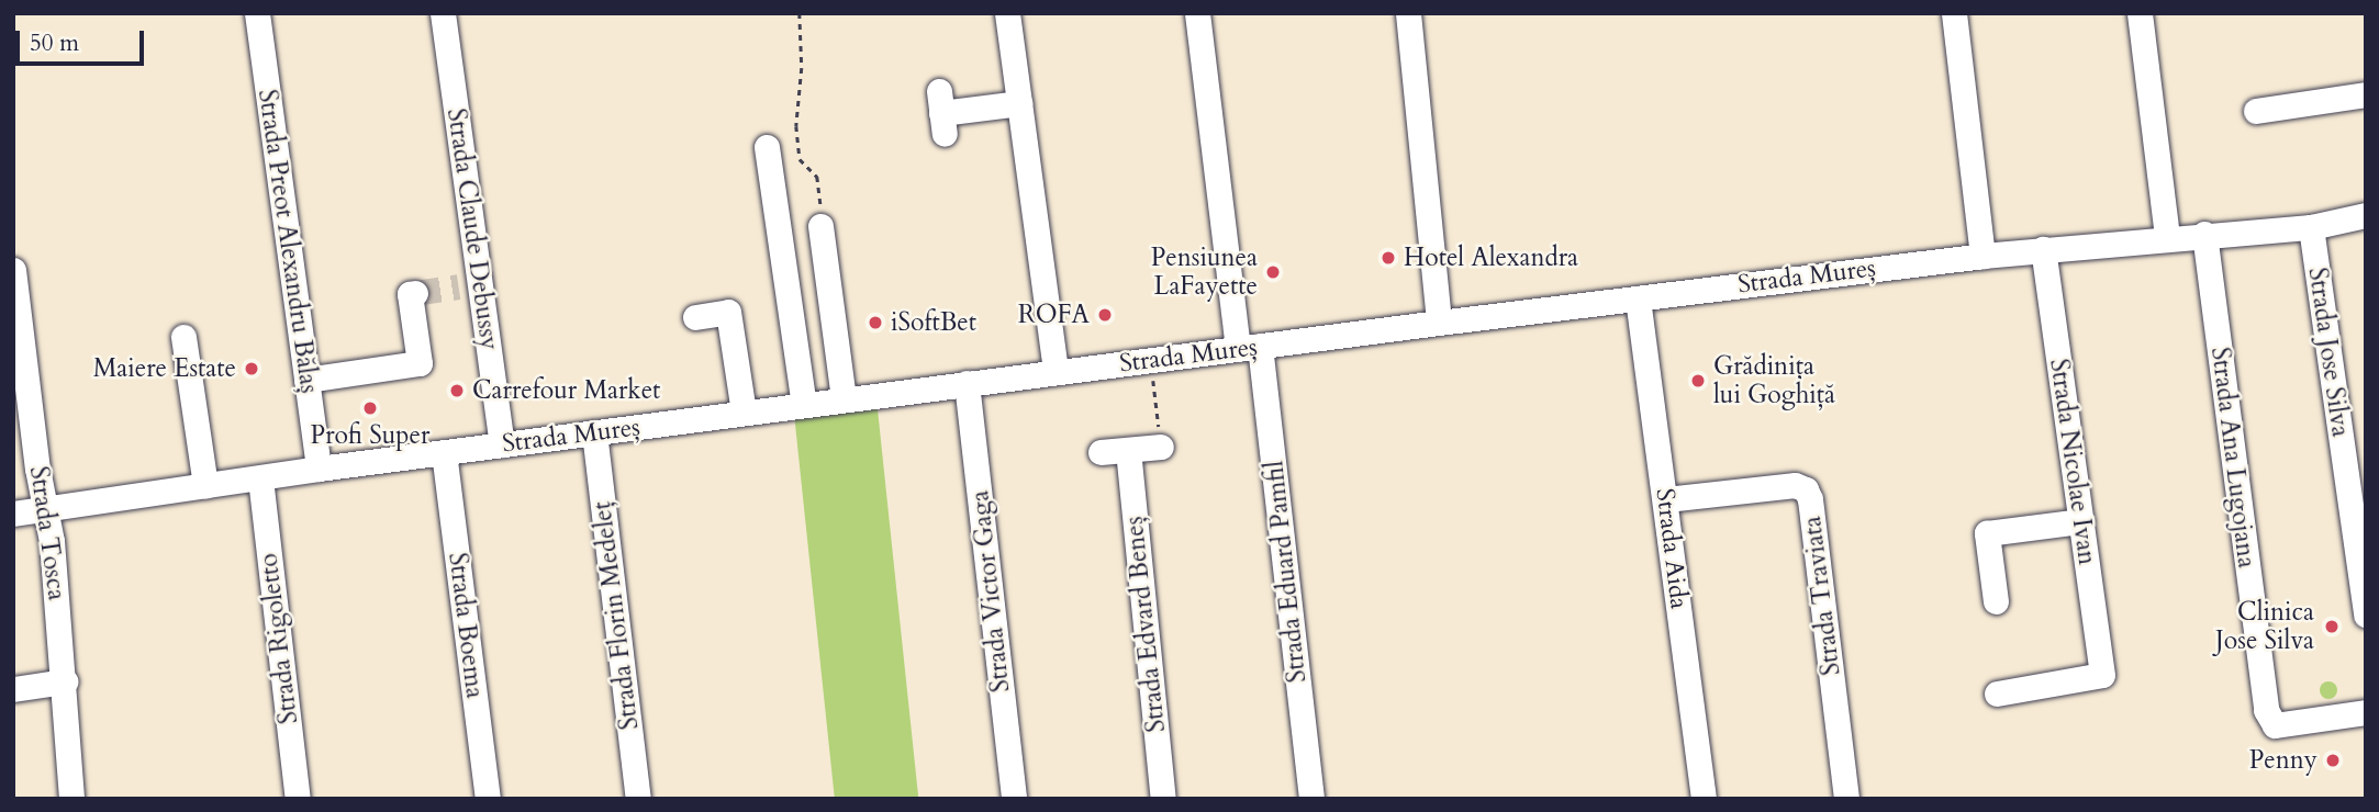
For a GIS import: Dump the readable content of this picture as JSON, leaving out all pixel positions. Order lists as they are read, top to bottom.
{
  "streets": {
    "street": [
      "Strada Claude Debussy",
      "Strada Preot Alexandru Bălaș",
      "Strada Mureș",
      "Strada Jose Silva",
      "Strada Ana Lugojana",
      "Strada Nicolae Ivan",
      "Strada Tosca",
      "Strada Aida",
      "Strada Eduard Pamfil",
      "Strada Victor Gaga",
      "Strada Traviata",
      "Strada Florin Medeleț",
      "Strada Edvard Beneș",
      "Strada Boema",
      "Strada Rigoletto"
    ]
  },
  "crossings": [
    ["Strada Claude Debussy", "Strada Mureș"],
    ["Strada Preot Alexandru Bălaș", "Strada Mureș"],
    ["Strada Mureș", "Strada Jose Silva"],
    ["Strada Mureș", "Strada Ana Lugojana"],
    ["Strada Mureș", "Strada Nicolae Ivan"],
    ["Strada Mureș", "Strada Tosca"],
    ["Strada Mureș", "Strada Aida"],
    ["Strada Mureș", "Strada Eduard Pamfil"],
    ["Strada Mureș", "Strada Victor Gaga"],
    ["Strada Mureș", "Strada Florin Medeleț"],
    ["Strada Mureș", "Strada Boema"],
    ["Strada Mureș", "Strada Rigoletto"],
    ["Strada Aida", "Strada Traviata"]
  ],
  "places": [
    "Hotel Alexandra",
    "Pensiunea LaFayette",
    "ROFA",
    "iSoftBet",
    "Maiere Estate",
    "Grădinița lui Goghiță",
    "Carrefour Market",
    "Profi Super",
    "Clinica Jose Silva",
    "Penny"
  ],
  "scale_bar": "50 m"
}
